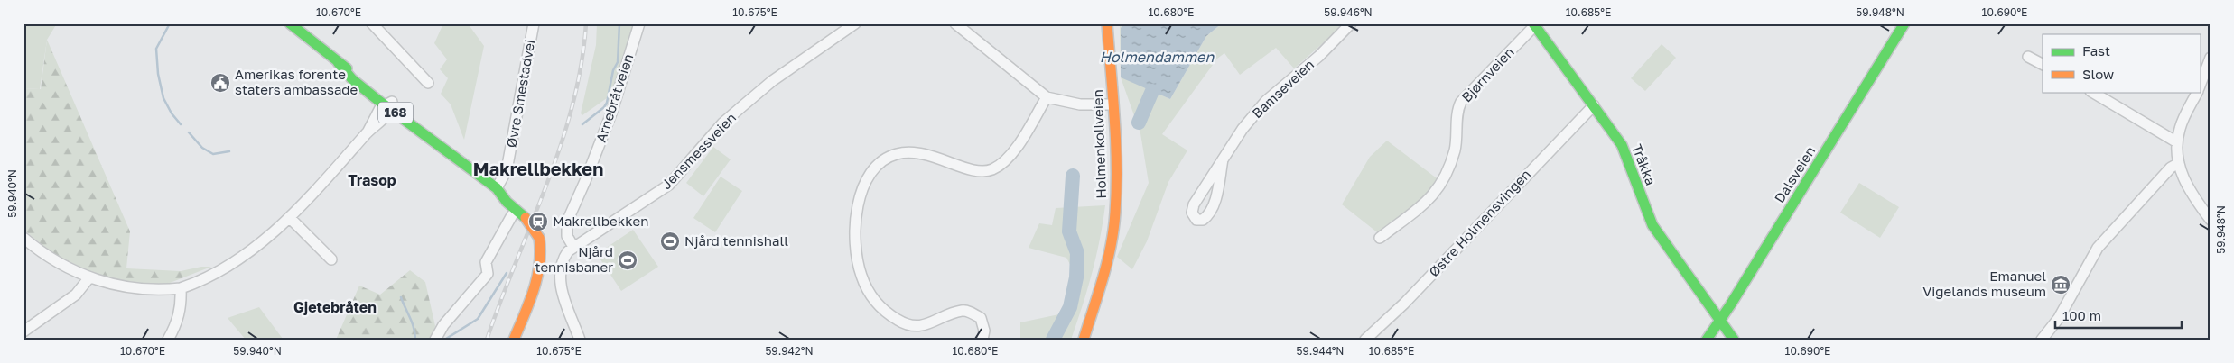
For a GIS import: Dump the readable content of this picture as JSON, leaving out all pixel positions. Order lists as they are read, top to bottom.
{
  "streets": {
    "main road": [
      "168",
      "Holmenkollveien",
      "Tråkka",
      "Dalsveien"
    ],
    "street": [
      "Bjørnveien",
      "Bamseveien",
      "Øvre Smestadvei",
      "Arnebråtveien",
      "Jensmessveien",
      "Østre Holmensvingen"
    ]
  },
  "crossings": [
    ["Bjørnveien", "Tråkka"],
    ["Øvre Smestadvei", "168"],
    ["Arnebråtveien", "Jensmessveien"],
    ["Tråkka", "Dalsveien"],
    ["Tråkka", "Østre Holmensvingen"]
  ],
  "districts": ["Makrellbekken", "Trasop", "Gjetebråten"],
  "water": ["Holmendammen"],
  "places": {
    "public building": ["Amerikas forente staters ambassade"],
    "station": ["Makrellbekken"],
    "sports": ["Njård tennishall", "Njård tennisbaner"],
    "museum": ["Emanuel Vigelands museum"]
  },
  "legend": ["Fast", "Slow"],
  "scale_bar": "100 m",
  "coordinates": [
    "10.670°E",
    "10.675°E",
    "10.680°E",
    "59.946°N",
    "10.685°E",
    "59.948°N",
    "10.690°E",
    "59.940°N",
    "59.942°N",
    "59.944°N"
  ]
}
